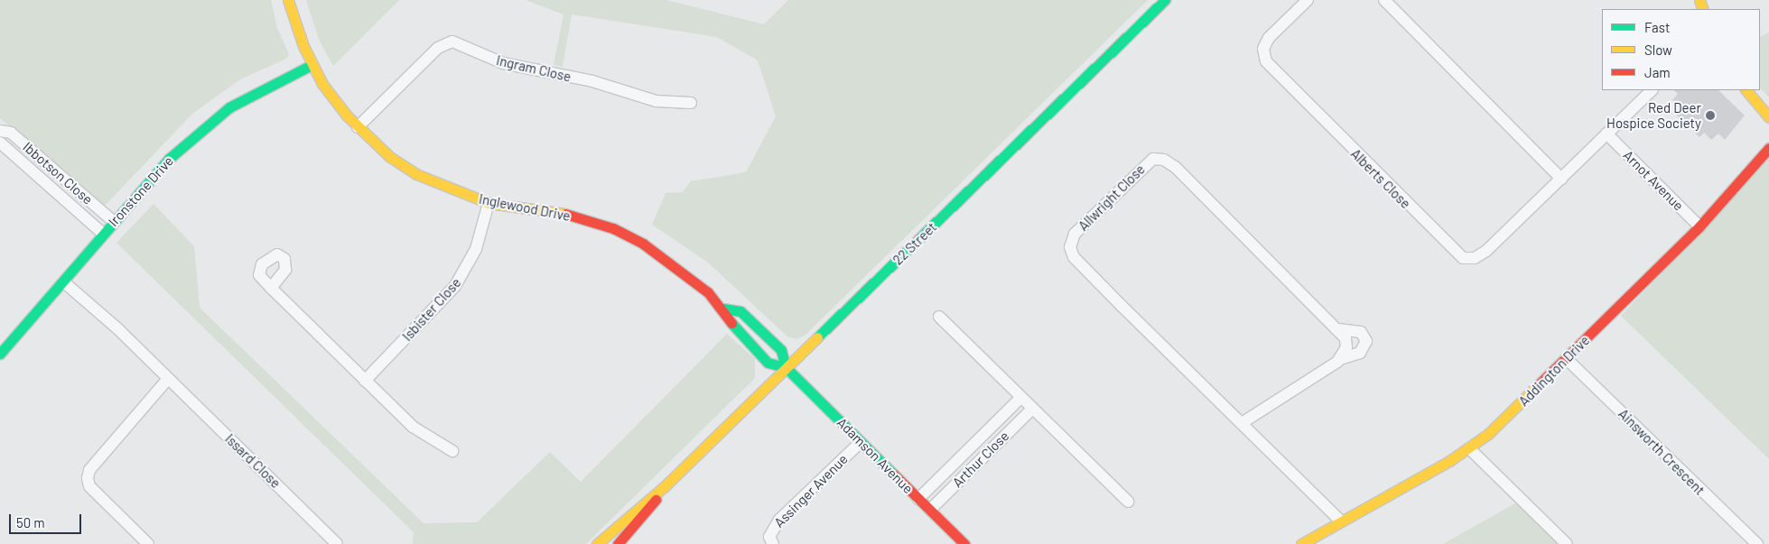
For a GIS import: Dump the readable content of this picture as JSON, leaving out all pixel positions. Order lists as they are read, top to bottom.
{
  "streets": {
    "street": [
      "Ingram Close",
      "Ibbotson Close",
      "Alberts Close",
      "Arnot Avenue",
      "Ironstone Drive",
      "Allwright Close",
      "Inglewood Drive",
      "22 Street",
      "Isbister Close",
      "Addington Drive",
      "Ainsworth Crescent",
      "Adamson Avenue",
      "Arthur Close",
      "Issard Close",
      "Assinger Avenue"
    ]
  },
  "crossings": [
    ["Ingram Close", "Inglewood Drive"],
    ["Ibbotson Close", "Ironstone Drive"],
    ["Alberts Close", "Arnot Avenue"],
    ["Arnot Avenue", "Addington Drive"],
    ["Ironstone Drive", "Inglewood Drive"],
    ["Ironstone Drive", "Issard Close"],
    ["Allwright Close", "Addington Drive"],
    ["Inglewood Drive", "22 Street"],
    ["Inglewood Drive", "Isbister Close"],
    ["Inglewood Drive", "Adamson Avenue"],
    ["22 Street", "Adamson Avenue"],
    ["Addington Drive", "Ainsworth Crescent"],
    ["Adamson Avenue", "Arthur Close"],
    ["Adamson Avenue", "Assinger Avenue"]
  ],
  "places": ["Red Deer Hospice Society"],
  "legend": ["Fast", "Slow", "Jam"],
  "scale_bar": "50 m"
}
